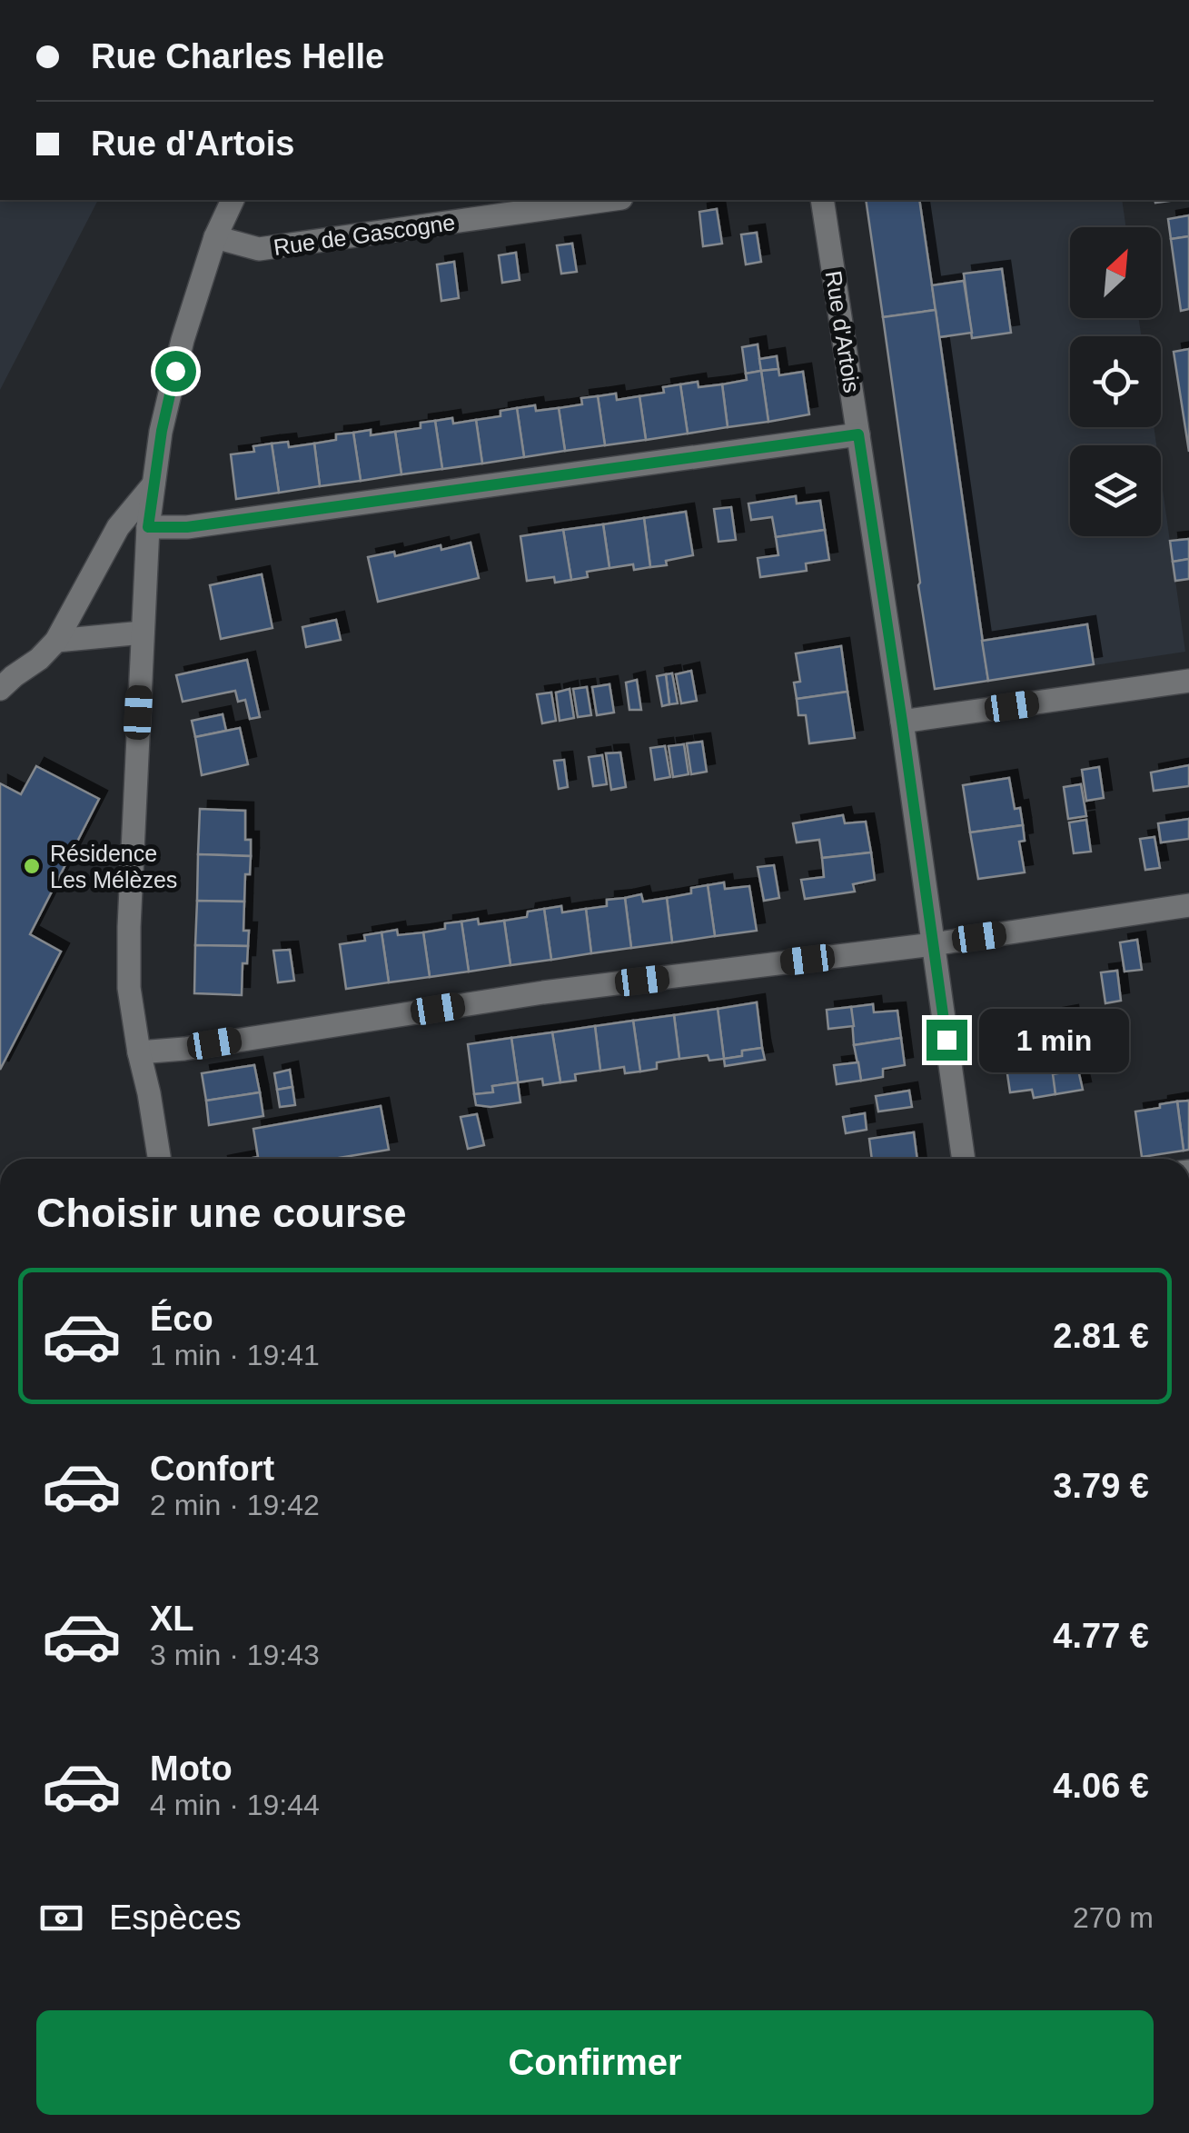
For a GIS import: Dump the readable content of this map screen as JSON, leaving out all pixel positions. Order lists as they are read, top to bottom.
{
  "streets": {
    "street": ["Rue de Gascogne", "Rue d'Artois"]
  },
  "places": ["Résidence Les Mélèzes"],
  "north": "top right",
  "page": {
    "banner": ["Rue Charles Helle", "Rue d'Artois"],
    "bubble": "1 min",
    "heading": "Choisir une course",
    "list": [
      {
        "name": "Éco",
        "note": "1 min · 19:41",
        "value": "2.81 €"
      },
      {
        "name": "Confort",
        "note": "2 min · 19:42",
        "value": "3.79 €"
      },
      {
        "name": "XL",
        "note": "3 min · 19:43",
        "value": "4.77 €"
      },
      {
        "name": "Moto",
        "note": "4 min · 19:44",
        "value": "4.06 €"
      }
    ],
    "pay": ["Espèces", "270 m"],
    "buttons": "Confirmer"
  }
}
